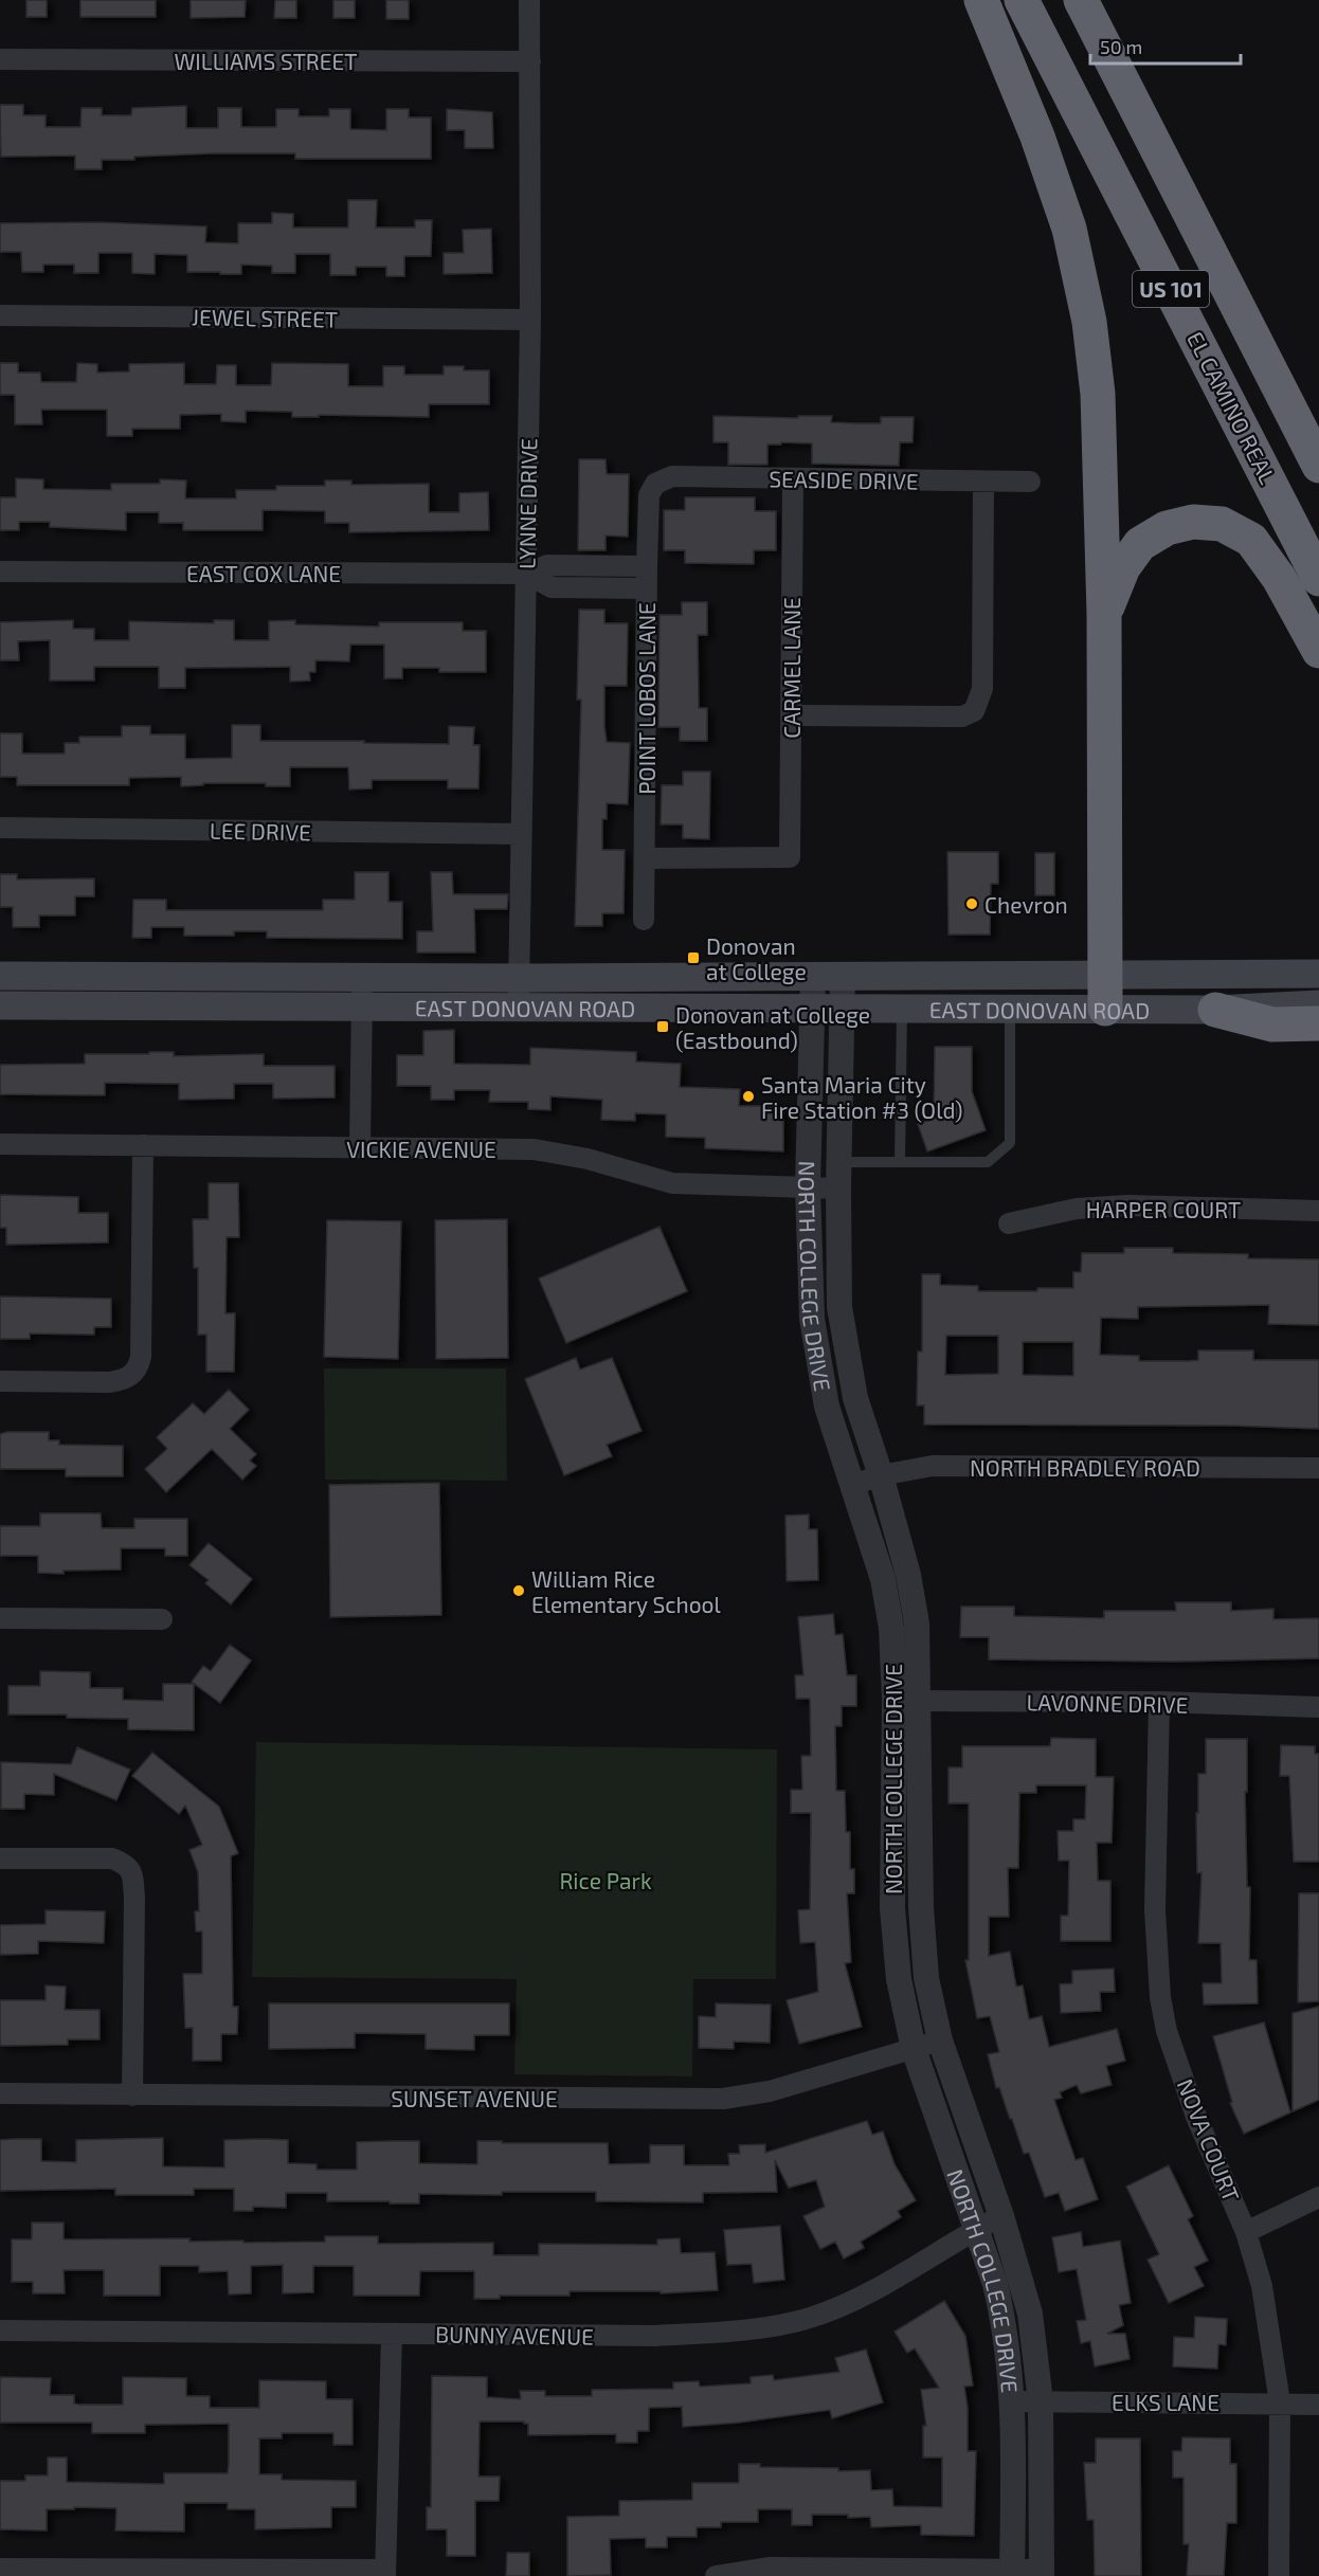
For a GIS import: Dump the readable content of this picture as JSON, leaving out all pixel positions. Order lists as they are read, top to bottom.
{
  "streets": {
    "highway": ["US 101", "EL CAMINO REAL"],
    "main road": ["EAST DONOVAN ROAD"],
    "street": [
      "WILLIAMS STREET",
      "JEWEL STREET",
      "SEASIDE DRIVE",
      "LYNNE DRIVE",
      "EAST COX LANE",
      "CARMEL LANE",
      "POINT LOBOS LANE",
      "LEE DRIVE",
      "VICKIE AVENUE",
      "HARPER COURT",
      "NORTH COLLEGE DRIVE",
      "NORTH BRADLEY ROAD",
      "LAVONNE DRIVE",
      "SUNSET AVENUE",
      "NOVA COURT",
      "BUNNY AVENUE",
      "ELKS LANE"
    ]
  },
  "crossings": [
    ["WILLIAMS STREET", "LYNNE DRIVE"],
    ["JEWEL STREET", "LYNNE DRIVE"],
    ["SEASIDE DRIVE", "CARMEL LANE"],
    ["SEASIDE DRIVE", "POINT LOBOS LANE"],
    ["LYNNE DRIVE", "EAST COX LANE"],
    ["LYNNE DRIVE", "LEE DRIVE"],
    ["LYNNE DRIVE", "EAST DONOVAN ROAD"],
    ["EAST COX LANE", "POINT LOBOS LANE"],
    ["CARMEL LANE", "POINT LOBOS LANE"],
    ["EAST DONOVAN ROAD", "NORTH COLLEGE DRIVE"],
    ["VICKIE AVENUE", "NORTH COLLEGE DRIVE"],
    ["NORTH COLLEGE DRIVE", "NORTH BRADLEY ROAD"],
    ["NORTH COLLEGE DRIVE", "LAVONNE DRIVE"],
    ["NORTH COLLEGE DRIVE", "SUNSET AVENUE"],
    ["NORTH COLLEGE DRIVE", "BUNNY AVENUE"],
    ["NORTH COLLEGE DRIVE", "ELKS LANE"],
    ["LAVONNE DRIVE", "NOVA COURT"],
    ["NOVA COURT", "ELKS LANE"]
  ],
  "parks": ["Rice Park"],
  "places": {
    "other": ["Chevron", "Santa Maria City Fire Station #3 (Old)", "William Rice Elementary School"],
    "transit": ["Donovan at College", "Donovan at College (Eastbound)"]
  },
  "scale_bar": "50 m"
}
